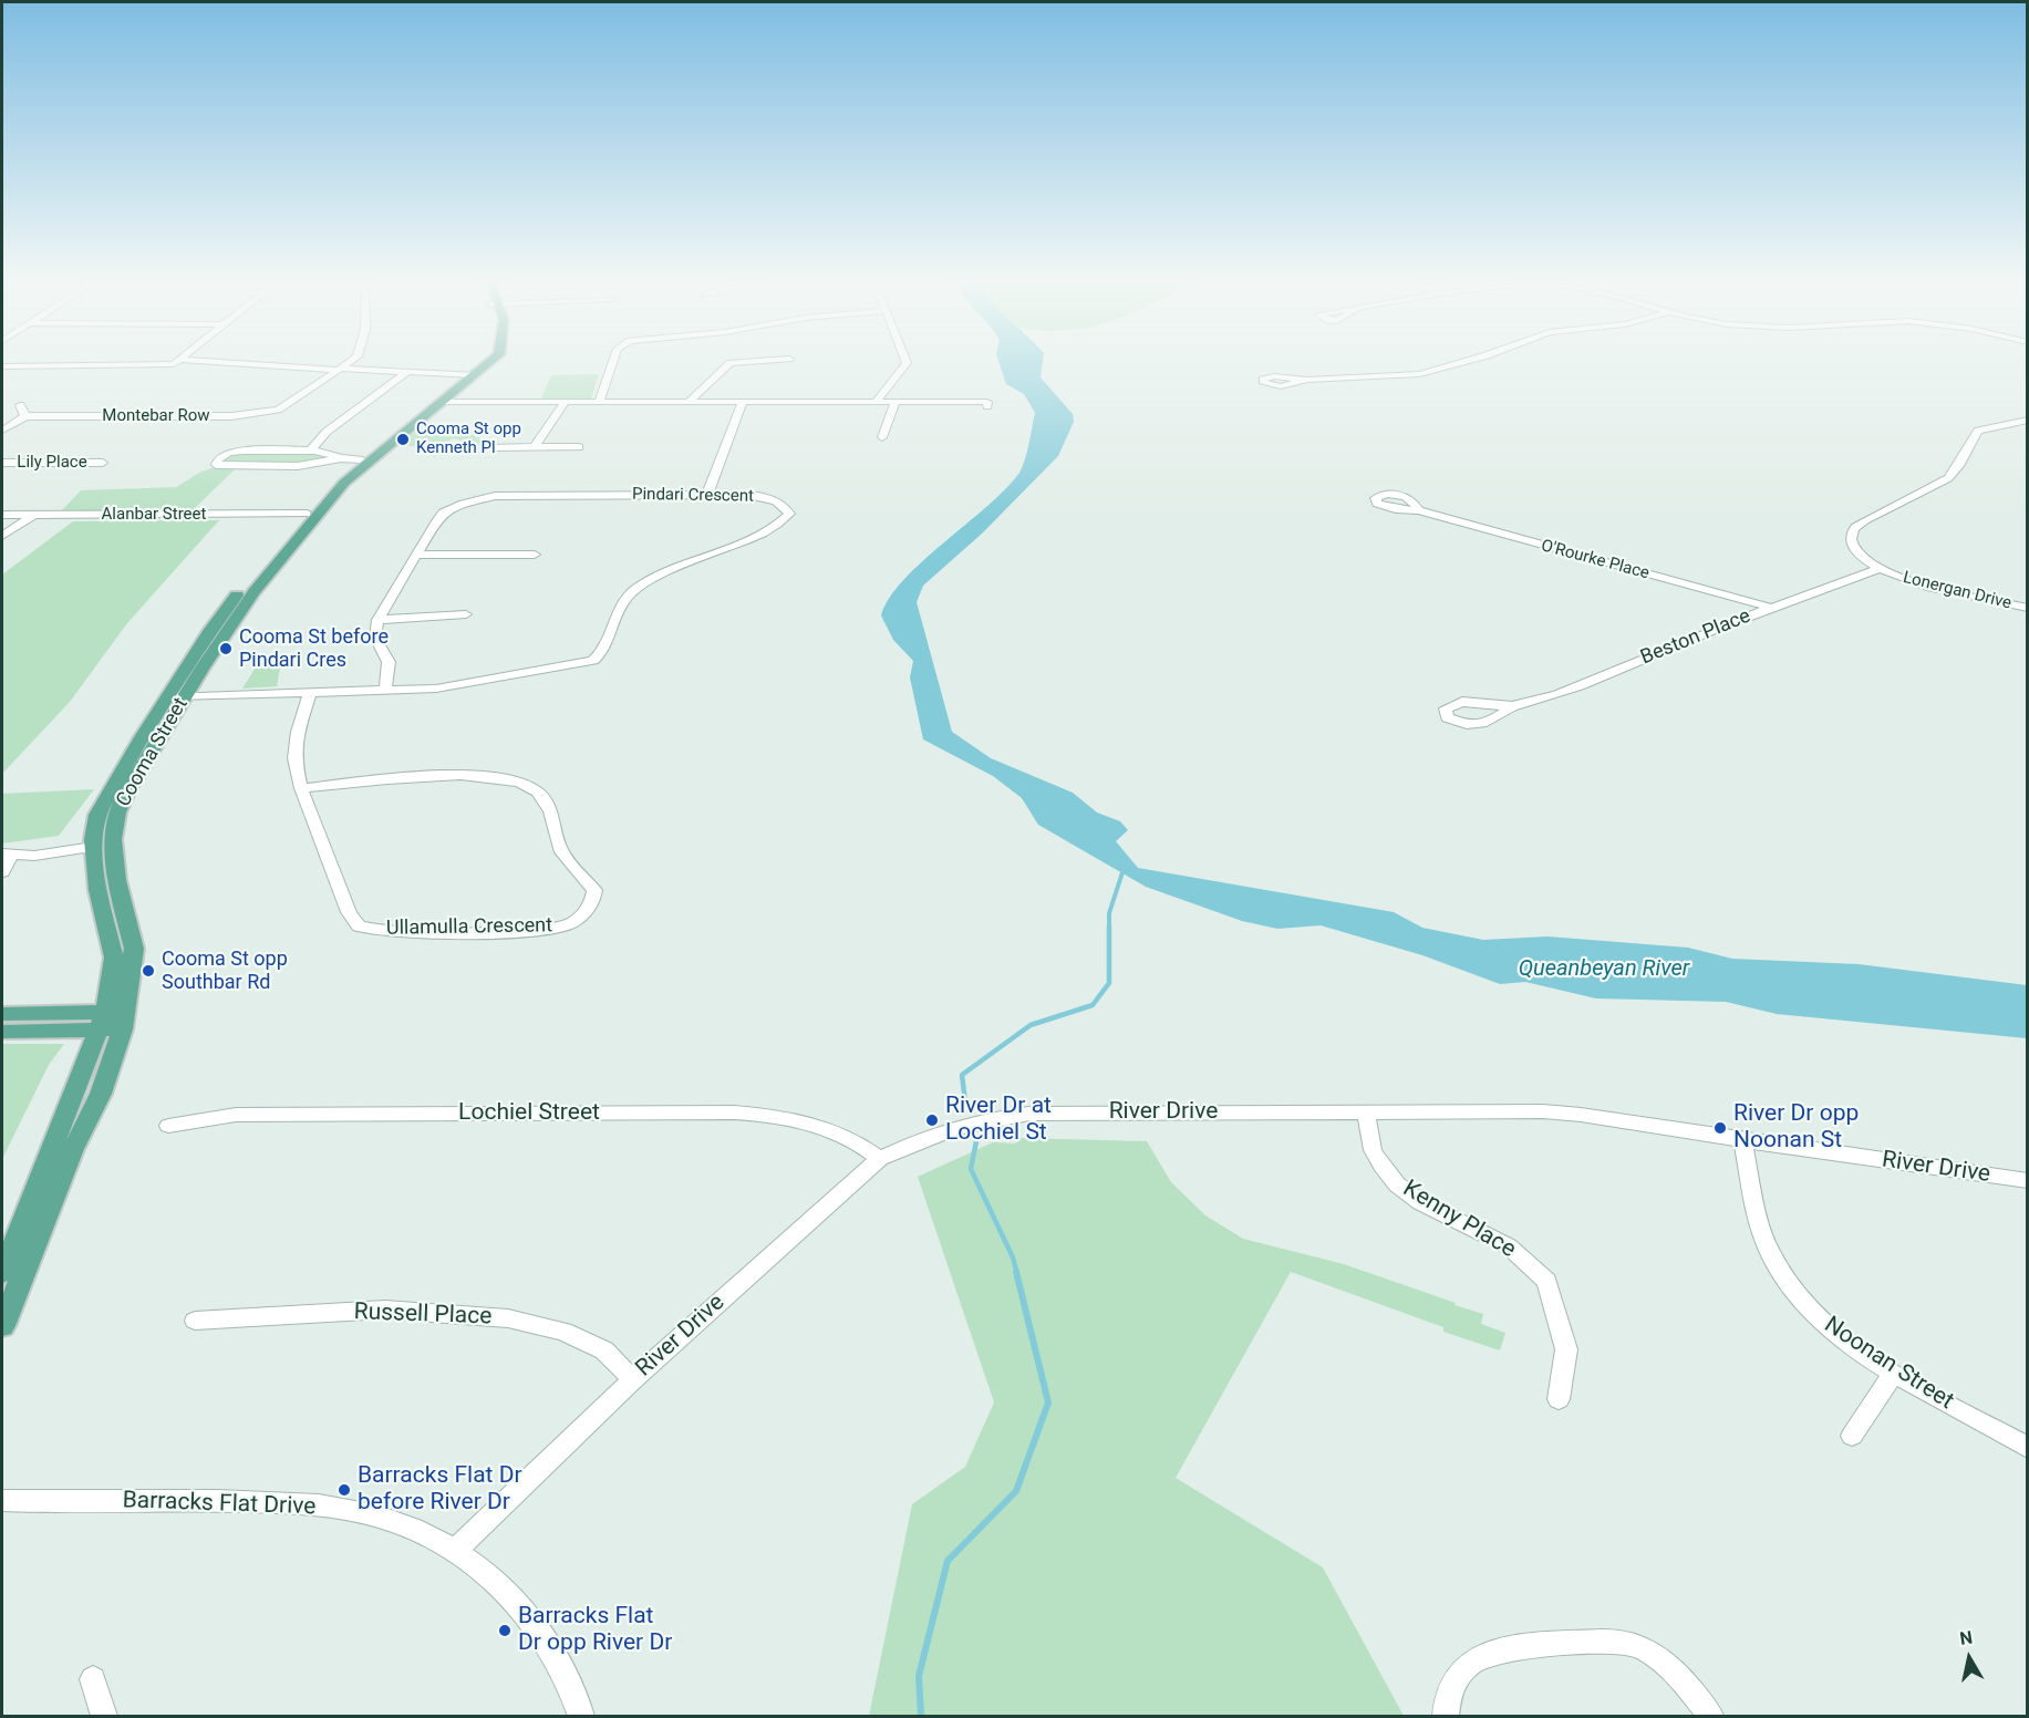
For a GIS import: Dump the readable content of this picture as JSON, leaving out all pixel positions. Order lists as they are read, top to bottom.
{
  "streets": {
    "main road": ["Cooma Street"],
    "street": [
      "Montebar Row",
      "Lily Place",
      "Pindari Crescent",
      "Alanbar Street",
      "O'Rourke Place",
      "Lonergan Drive",
      "Beston Place",
      "Ullamulla Crescent",
      "River Drive",
      "Lochiel Street",
      "Kenny Place",
      "Russell Place",
      "Noonan Street",
      "Barracks Flat Drive"
    ]
  },
  "crossings": [
    ["Pindari Crescent", "Cooma Street"],
    ["Pindari Crescent", "Ullamulla Crescent"],
    ["Alanbar Street", "Cooma Street"],
    ["O'Rourke Place", "Beston Place"],
    ["Lonergan Drive", "Beston Place"],
    ["River Drive", "Lochiel Street"],
    ["River Drive", "Kenny Place"],
    ["River Drive", "Russell Place"],
    ["River Drive", "Noonan Street"],
    ["River Drive", "Barracks Flat Drive"]
  ],
  "water": ["Queanbeyan River"],
  "places": [
    "Cooma St opp Kenneth Pl",
    "Cooma St before Pindari Cres",
    "Cooma St opp Southbar Rd",
    "River Dr at Lochiel St",
    "River Dr opp Noonan St",
    "Barracks Flat Dr before River Dr",
    "Barracks Flat Dr opp River Dr"
  ],
  "north": "top"
}
